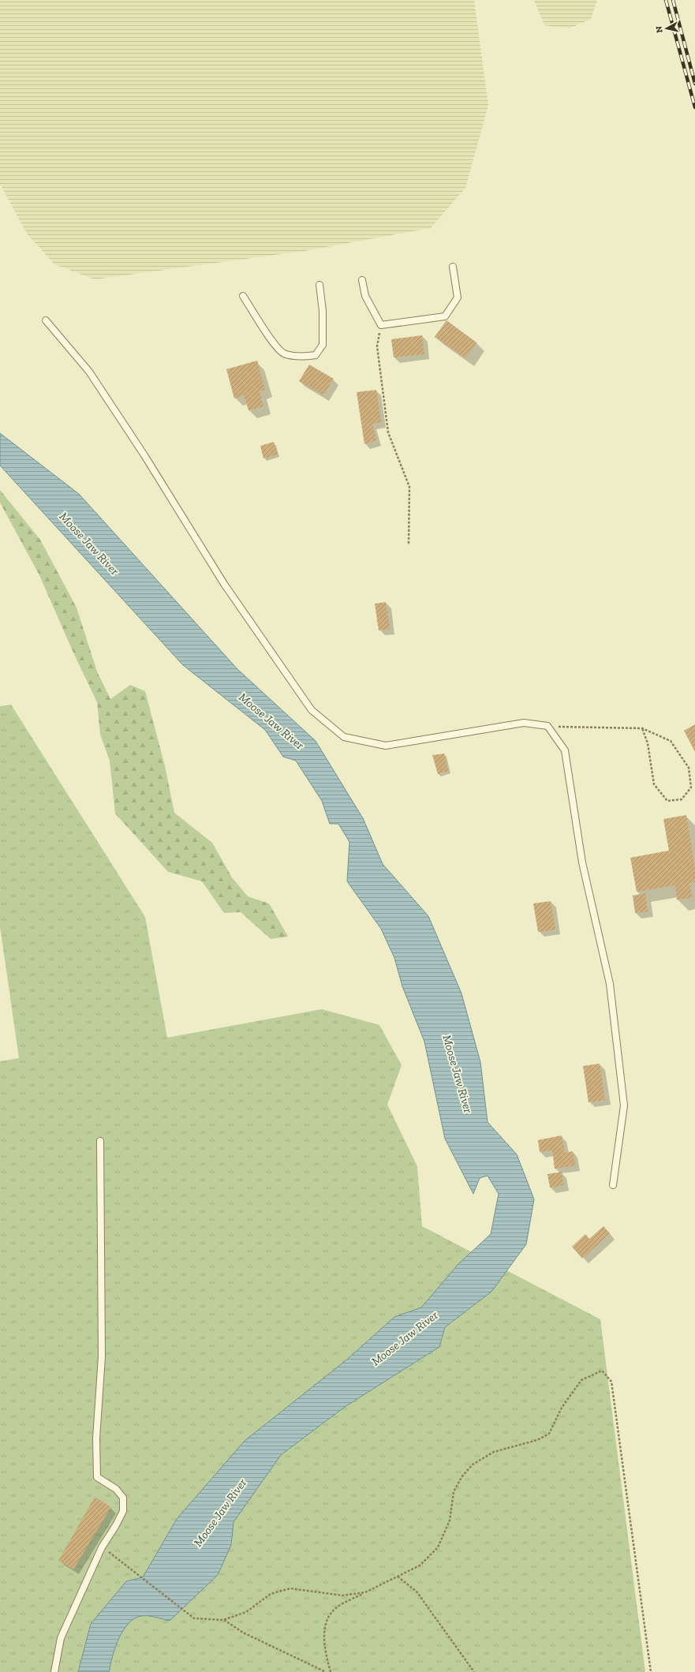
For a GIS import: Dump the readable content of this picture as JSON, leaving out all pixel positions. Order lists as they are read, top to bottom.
{
  "water": ["Moose Jaw River"],
  "north": "left"
}
